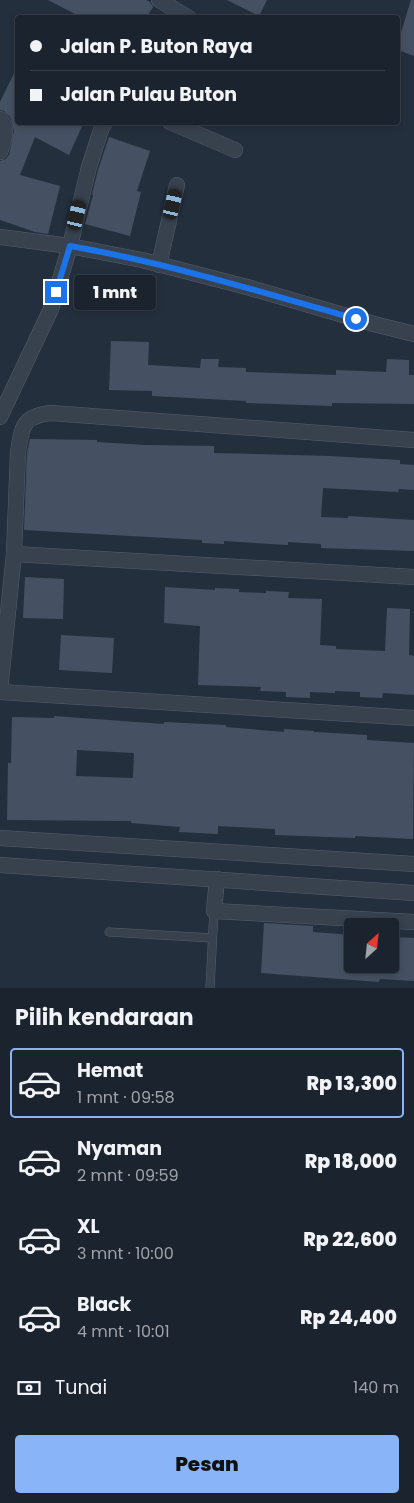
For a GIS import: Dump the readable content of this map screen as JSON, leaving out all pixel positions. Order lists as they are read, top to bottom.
{
  "north": "top right",
  "page": {
    "banner": ["Jalan P. Buton Raya", "Jalan Pulau Buton"],
    "bubble": "1 mnt",
    "heading": "Pilih kendaraan",
    "list": [
      {
        "name": "Hemat",
        "note": "1 mnt · 09:58",
        "value": "Rp 13,300"
      },
      {
        "name": "Nyaman",
        "note": "2 mnt · 09:59",
        "value": "Rp 18,000"
      },
      {
        "name": "XL",
        "note": "3 mnt · 10:00",
        "value": "Rp 22,600"
      },
      {
        "name": "Black",
        "note": "4 mnt · 10:01",
        "value": "Rp 24,400"
      }
    ],
    "pay": ["Tunai", "140 m"],
    "buttons": "Pesan"
  }
}
